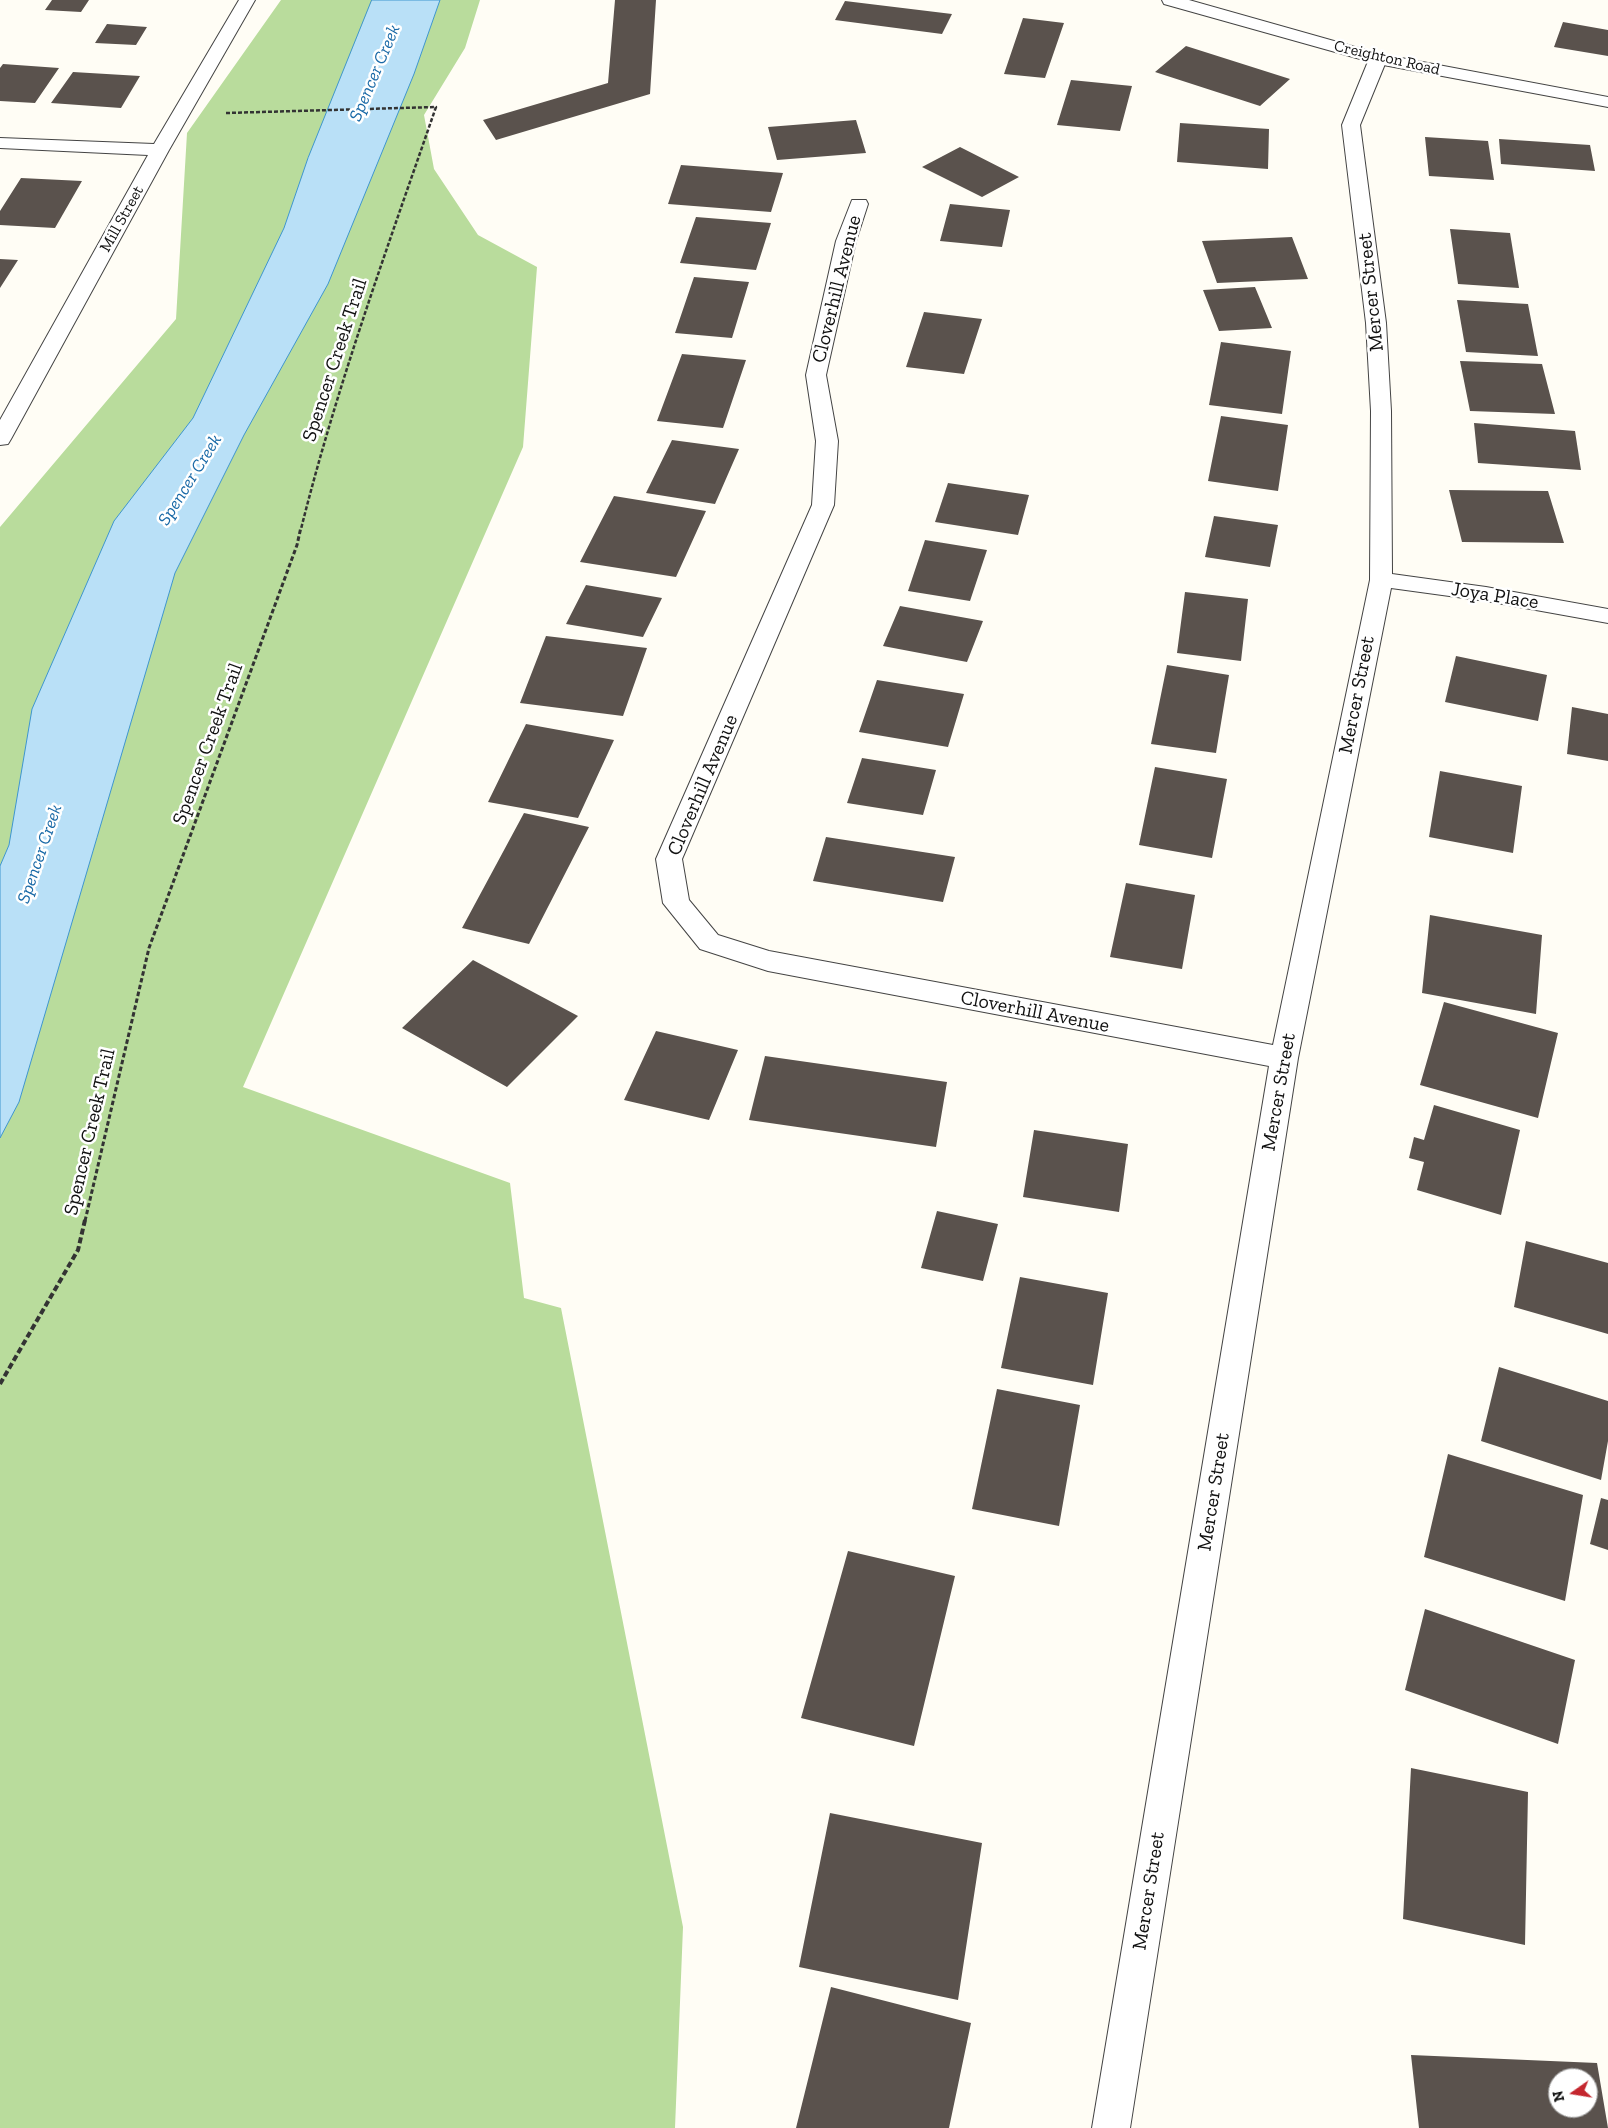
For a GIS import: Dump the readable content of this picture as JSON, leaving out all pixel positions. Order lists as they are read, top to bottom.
{
  "streets": {
    "street": [
      "Creighton Road",
      "Mill Street",
      "Cloverhill Avenue",
      "Mercer Street",
      "Joya Place"
    ],
    "path": ["Spencer Creek Trail"]
  },
  "crossings": [
    ["Creighton Road", "Mercer Street"],
    ["Mill Street", "Spencer Creek Trail"],
    ["Cloverhill Avenue", "Mercer Street"],
    ["Mercer Street", "Joya Place"]
  ],
  "water": ["Spencer Creek"],
  "north": "left"
}
